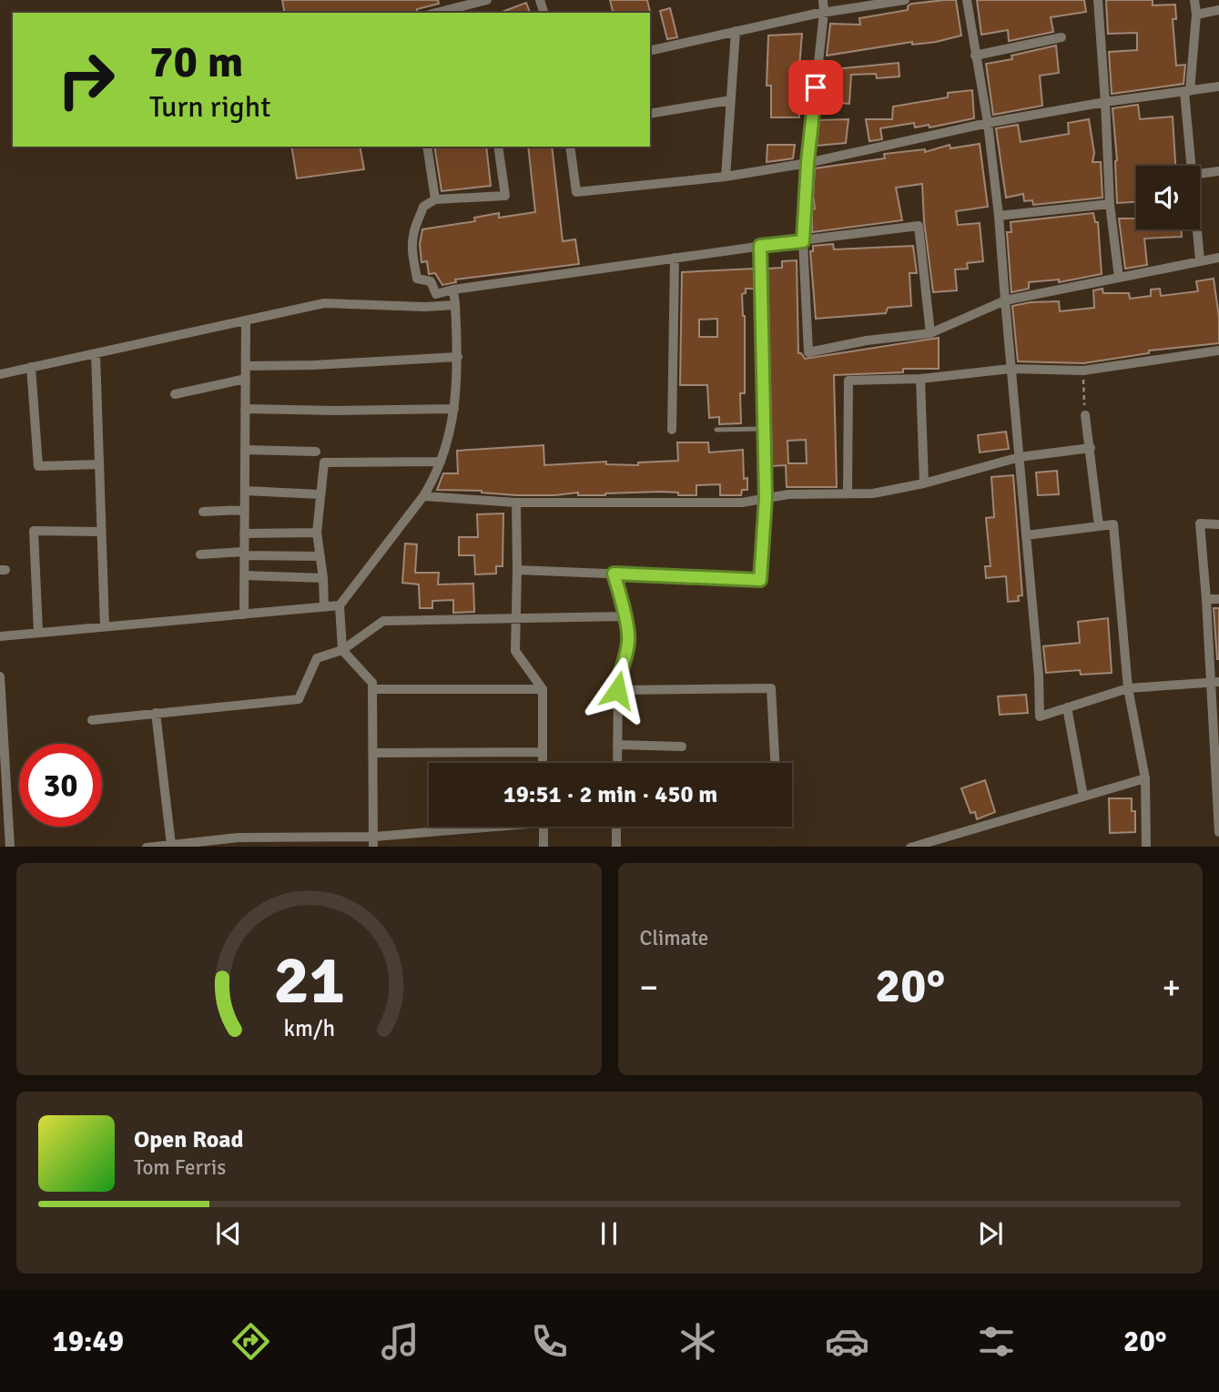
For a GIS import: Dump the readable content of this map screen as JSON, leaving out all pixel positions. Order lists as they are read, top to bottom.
{
  "page": {
    "turn": ["70 m", "Turn right"],
    "limit": "30",
    "trip": "19:51 · 2 min · 450 m",
    "tile": "Climate",
    "heat": ["−", "20°", "+"],
    "song": ["Open Road", "Tom Ferris"],
    "tabs": ["19:49", "20°"],
    "gauge": ["21", "km/h"]
  }
}
